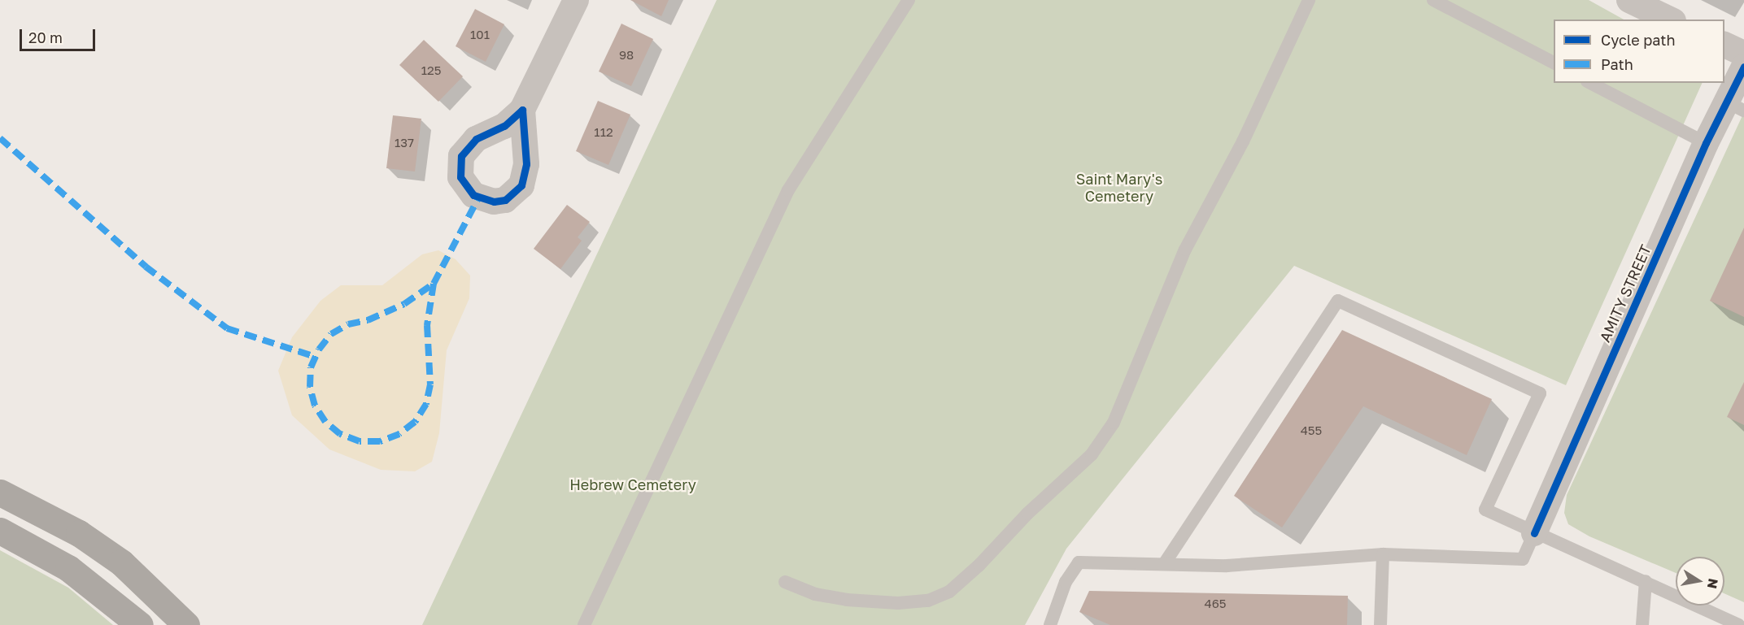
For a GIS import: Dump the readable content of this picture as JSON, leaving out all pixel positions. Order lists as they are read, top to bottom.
{
  "streets": {
    "street": ["AMITY STREET"]
  },
  "parks": ["Saint Mary's Cemetery", "Hebrew Cemetery"],
  "house_numbers": [
    "101",
    "98",
    "125",
    "112",
    "137",
    "455",
    "465"
  ],
  "legend": ["Cycle path", "Path"],
  "scale_bar": "20 m",
  "north": "right"
}
